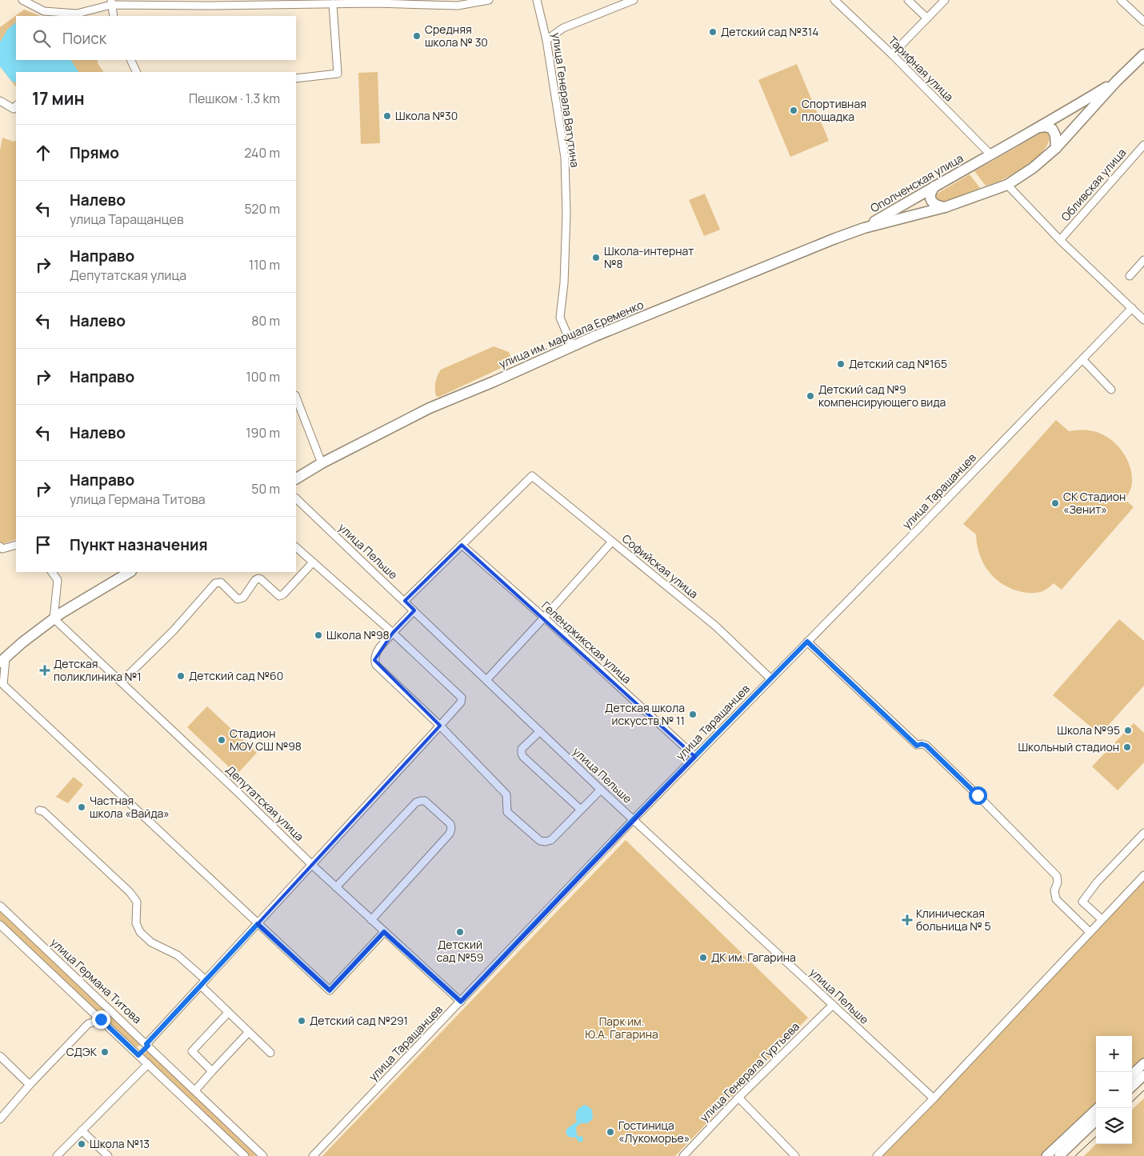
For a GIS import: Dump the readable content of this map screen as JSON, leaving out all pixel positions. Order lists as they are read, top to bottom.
{
  "streets": {
    "highway": ["Ополченская улица", "улица им. маршала Еременко"],
    "street": [
      "Тарифная улица",
      "улица Генерала Ватутина",
      "Обливская улица",
      "улица Таращанцев",
      "улица Пельше",
      "Софийская улица",
      "Геленджикская улица",
      "Депутатская улица",
      "улица Германа Титова",
      "улица Генерала Гуртьева"
    ]
  },
  "crossings": [
    ["Тарифная улица", "Ополченская улица"],
    ["улица Генерала Ватутина", "улица им. маршала Еременко"],
    ["Ополченская улица", "улица им. маршала Еременко"],
    ["улица Таращанцев", "улица Пельше"],
    ["улица Таращанцев", "Софийская улица"],
    ["улица Таращанцев", "Геленджикская улица"],
    ["улица Таращанцев", "Депутатская улица"],
    ["улица Пельше", "улица Генерала Гуртьева"],
    ["Софийская улица", "Геленджикская улица"]
  ],
  "parks": ["Парк им. Ю.А. Гагарина"],
  "places": {
    "other": [
      "Детский сад №314",
      "Средняя школа № 30",
      "Спортивная площадка",
      "Школа №30",
      "Школа-интернат №8",
      "Детский сад №165",
      "Детский сад №9 компенсирующего вида",
      "СК Стадион «Зенит»",
      "Школа №98",
      "Детский сад №60",
      "Детская школа искусств № 11",
      "Школа №95",
      "Стадион МОУ СШ №98",
      "Школьный стадион",
      "Частная школа «Вайда»",
      "Детский сад №59",
      "ДК им. Гагарина",
      "Детский сад №291",
      "СДЭК",
      "Гостиница «Лукоморье»",
      "Школа №13"
    ],
    "health": ["Детская поликлиника №1", "Клиническая больница № 5"]
  },
  "page": {
    "search": "Поиск",
    "heading": ["17 мин", "Пешком · 1.3 km"],
    "list": [
      ["Прямо", "240 m"],
      ["Налево", "улица Таращанцев", "520 m"],
      ["Направо", "Депутатская улица", "110 m"],
      ["Налево", "80 m"],
      ["Направо", "100 m"],
      ["Налево", "190 m"],
      ["Направо", "улица Германа Титова", "50 m"],
      "Пункт назначения"
    ],
    "map_buttons": ["+", "−"]
  }
}
